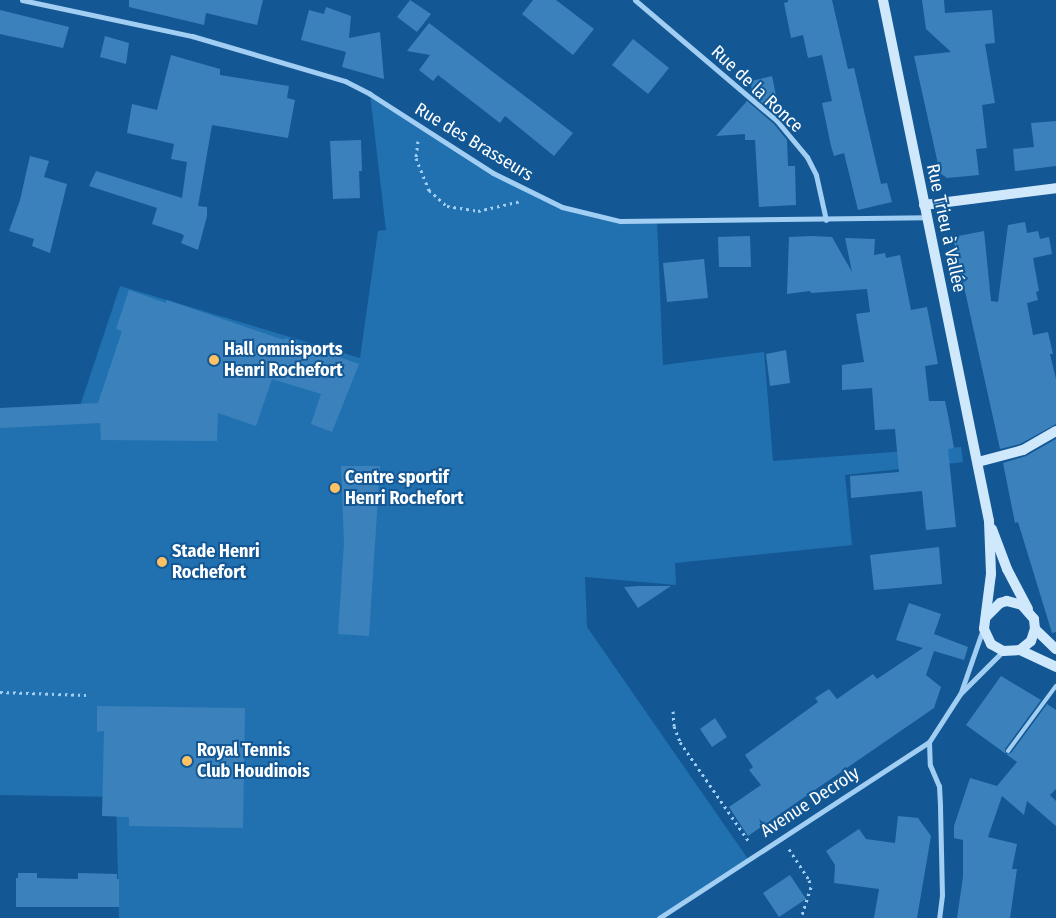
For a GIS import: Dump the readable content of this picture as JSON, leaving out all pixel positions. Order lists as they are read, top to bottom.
{
  "streets": {
    "street": [
      "Rue de la Ronce",
      "Rue des Brasseurs",
      "Rue Trieu à Vallée",
      "Avenue Decroly"
    ]
  },
  "crossings": [
    ["Rue de la Ronce", "Rue des Brasseurs"],
    ["Rue des Brasseurs", "Rue Trieu à Vallée"]
  ],
  "places": [
    "Hall omnisports Henri Rochefort",
    "Centre sportif Henri Rochefort",
    "Stade Henri Rochefort",
    "Royal Tennis Club Houdinois"
  ]
}
